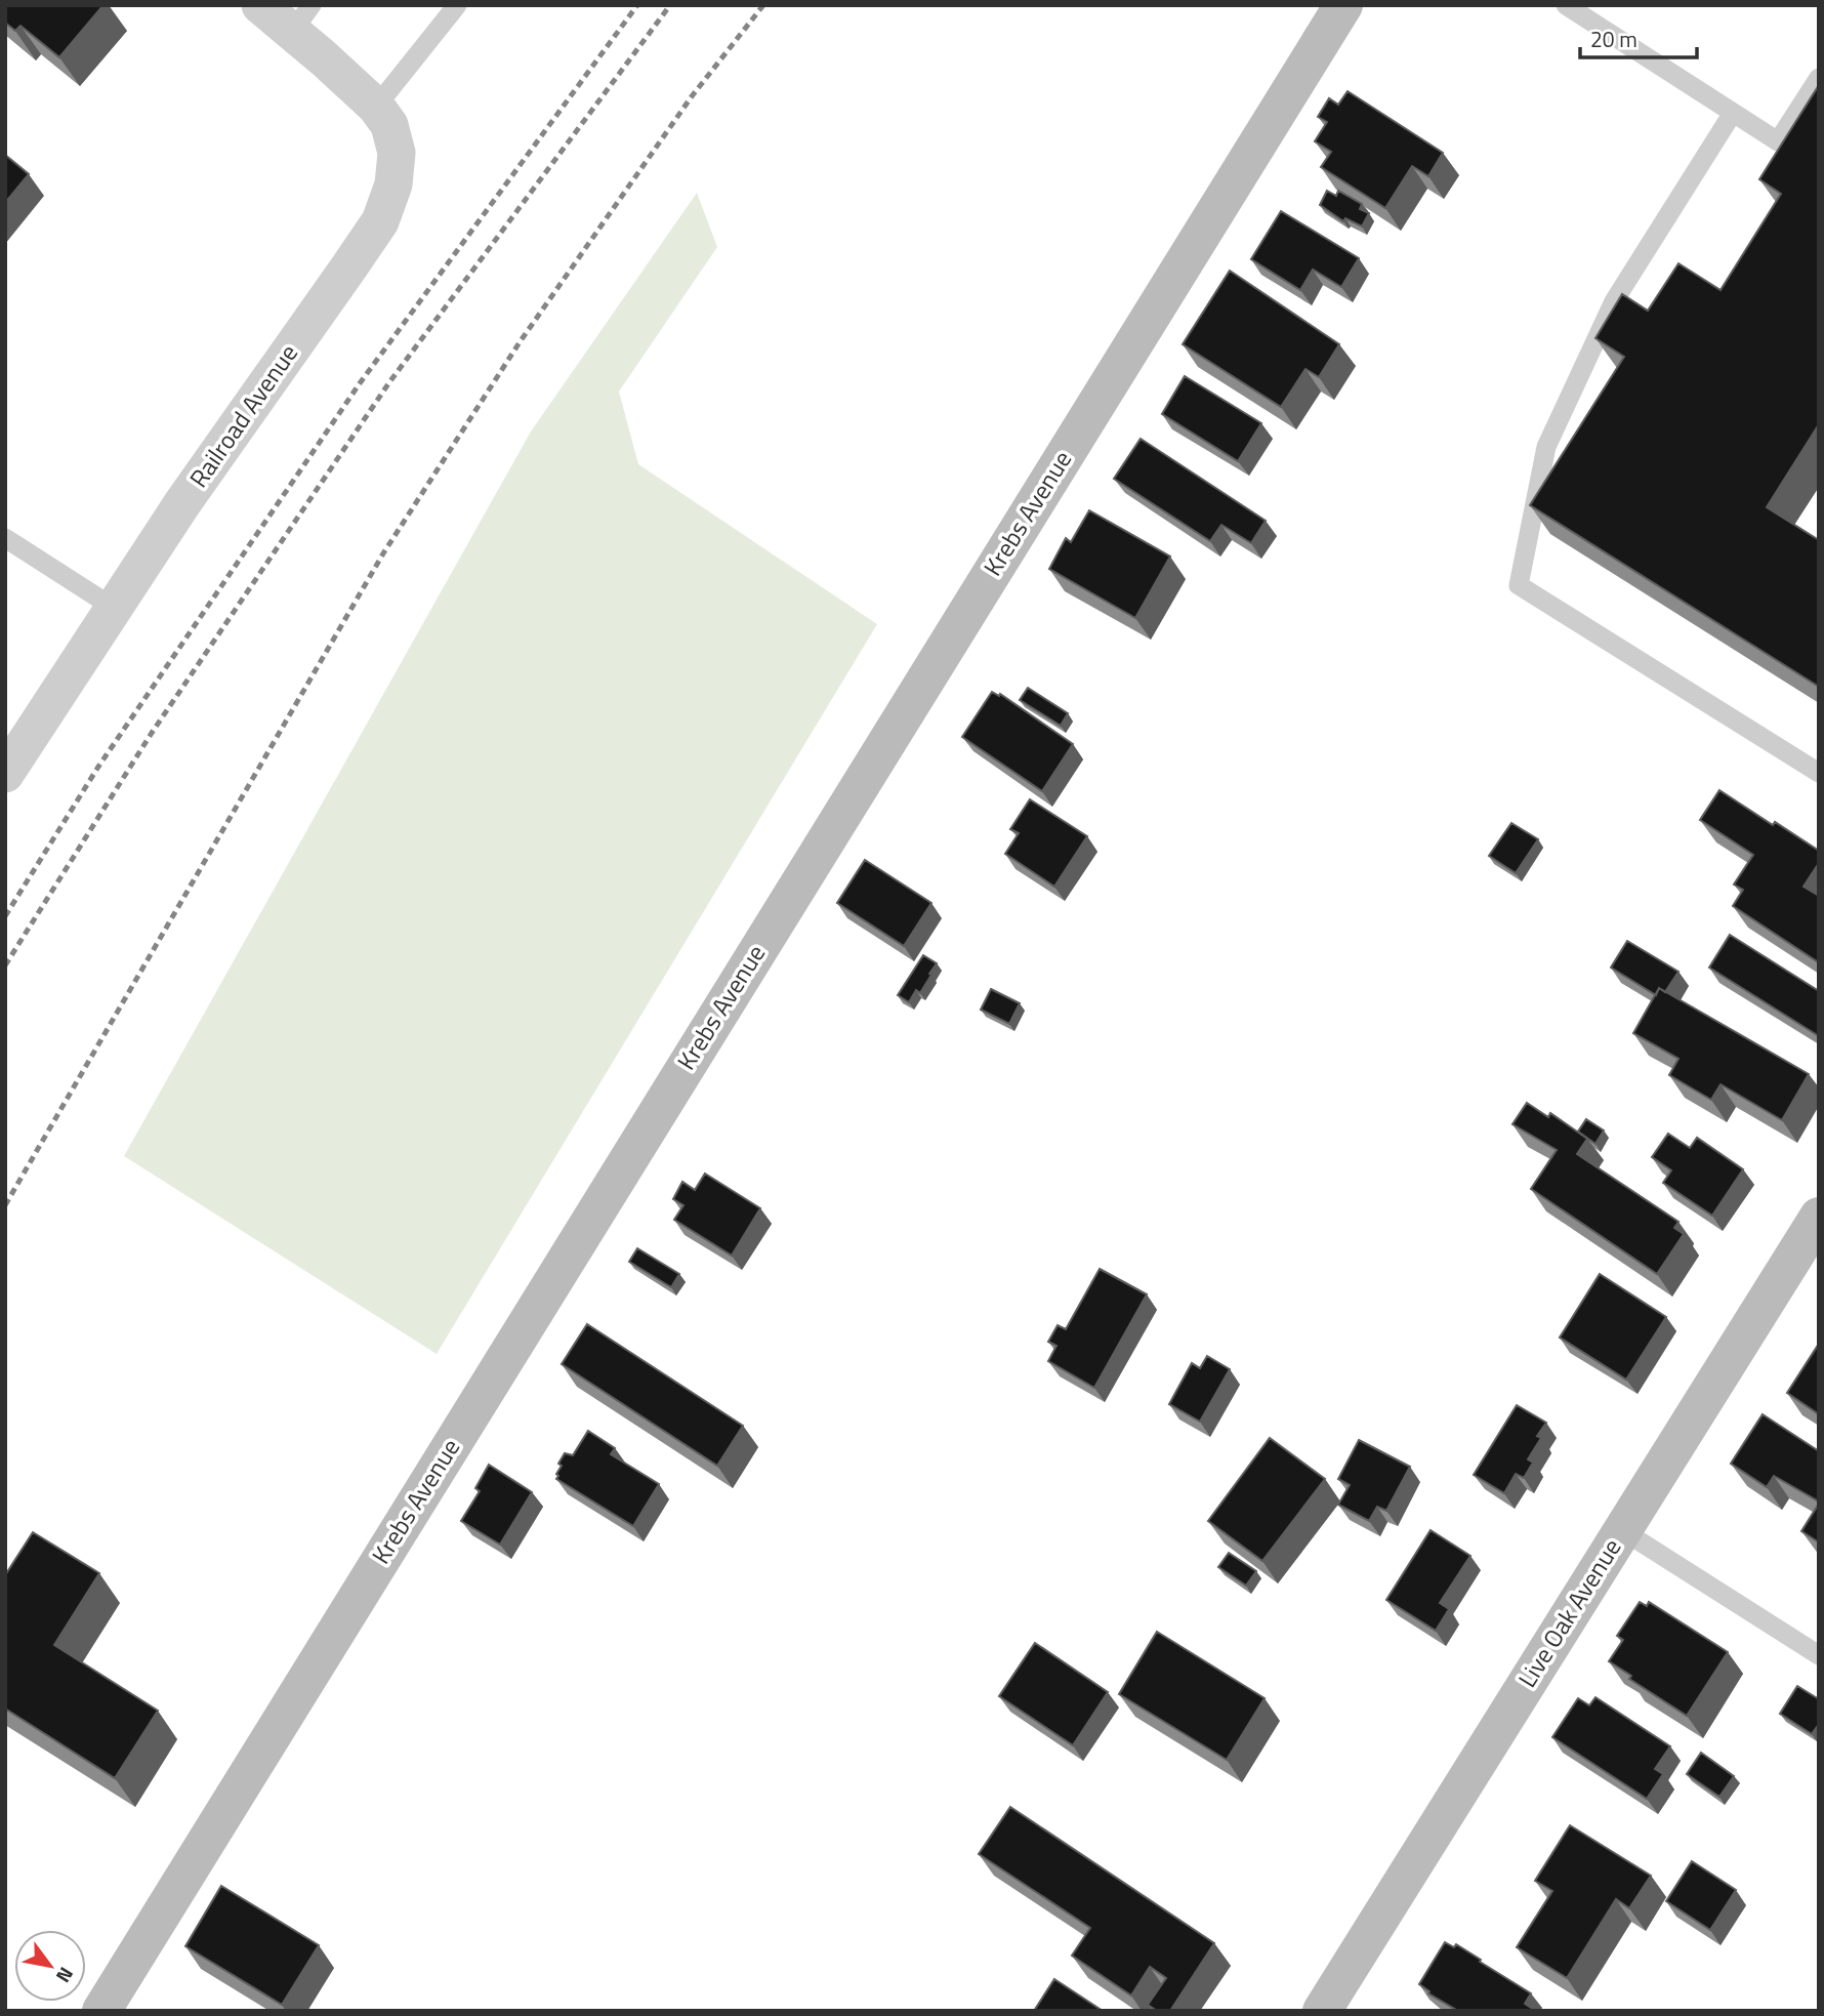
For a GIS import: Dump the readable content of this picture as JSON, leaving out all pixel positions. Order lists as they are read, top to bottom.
{
  "streets": {
    "street": ["Railroad Avenue", "Krebs Avenue", "Live Oak Avenue"]
  },
  "scale_bar": "20 m",
  "north": "bottom right"
}
